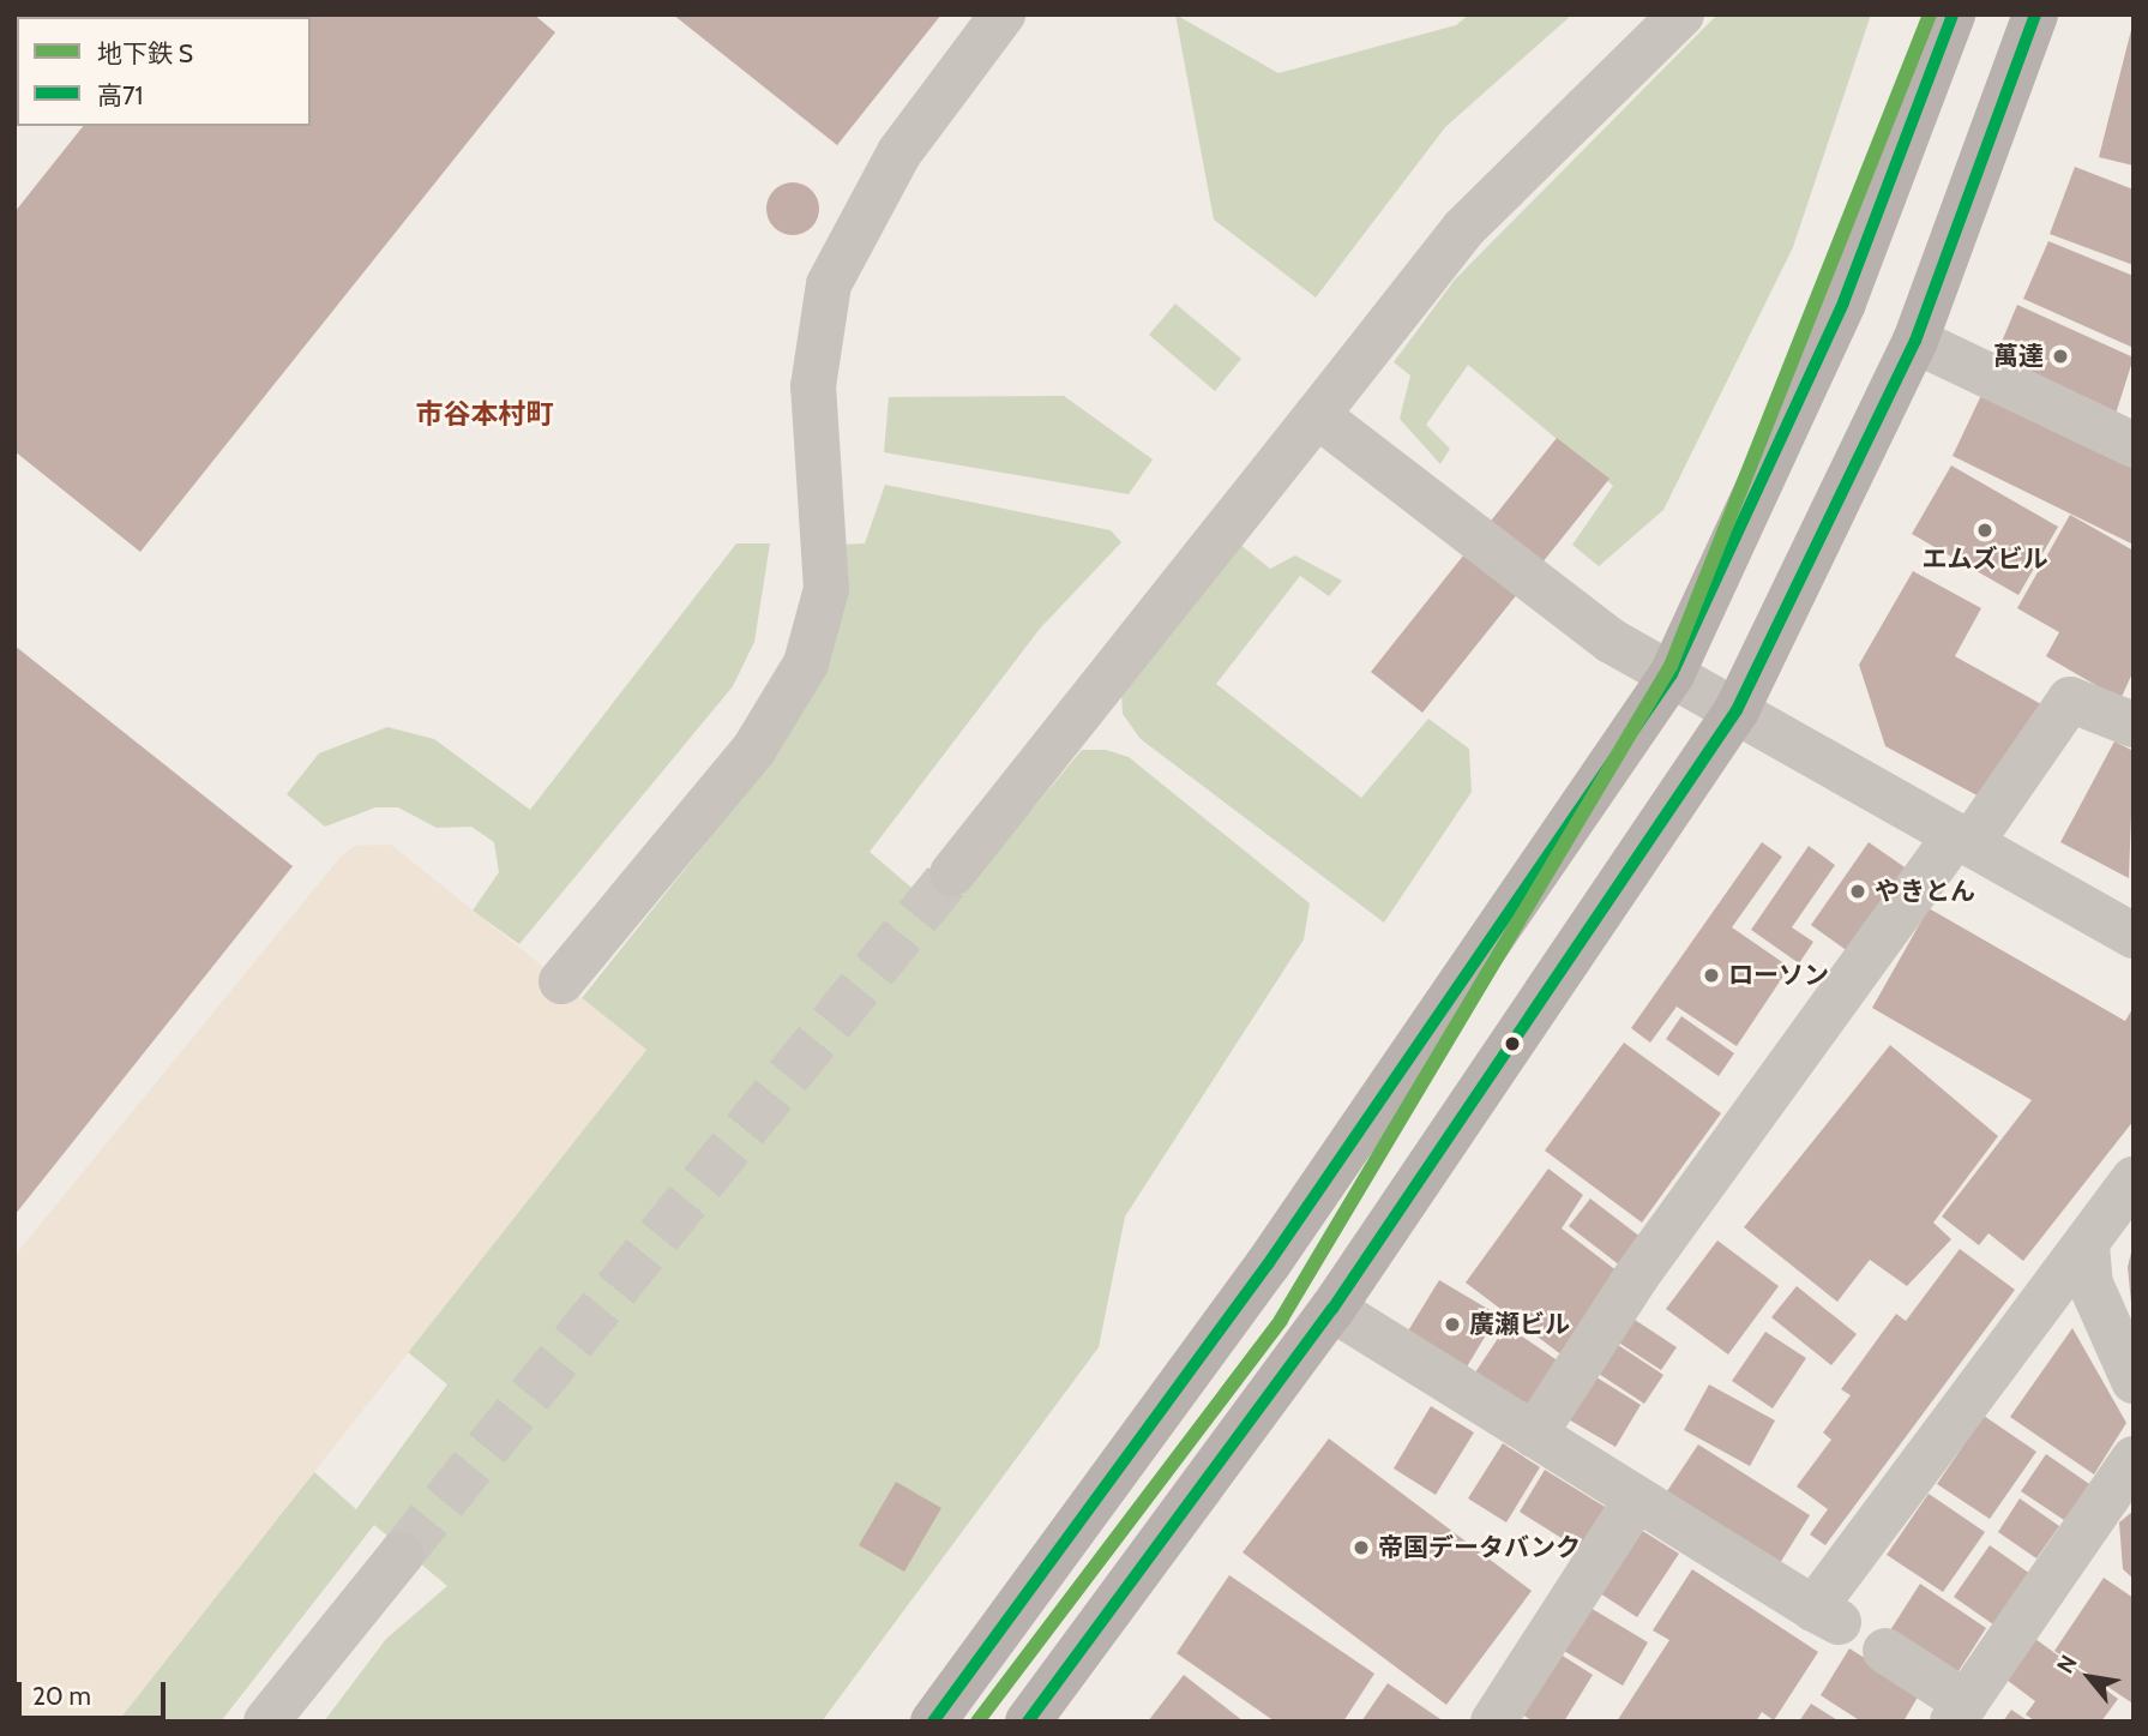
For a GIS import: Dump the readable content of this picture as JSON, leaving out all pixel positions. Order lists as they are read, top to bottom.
{
  "districts": ["市谷本村町"],
  "places": [
    "萬達",
    "エムズビル",
    "やきとん",
    "ローソン",
    "廣瀬ビル",
    "帝国データバンク"
  ],
  "lines": ["metro line S", "transit line 高71"],
  "legend": ["地下鉄 S", "高71"],
  "scale_bar": "20 m",
  "north": "top left"
}
